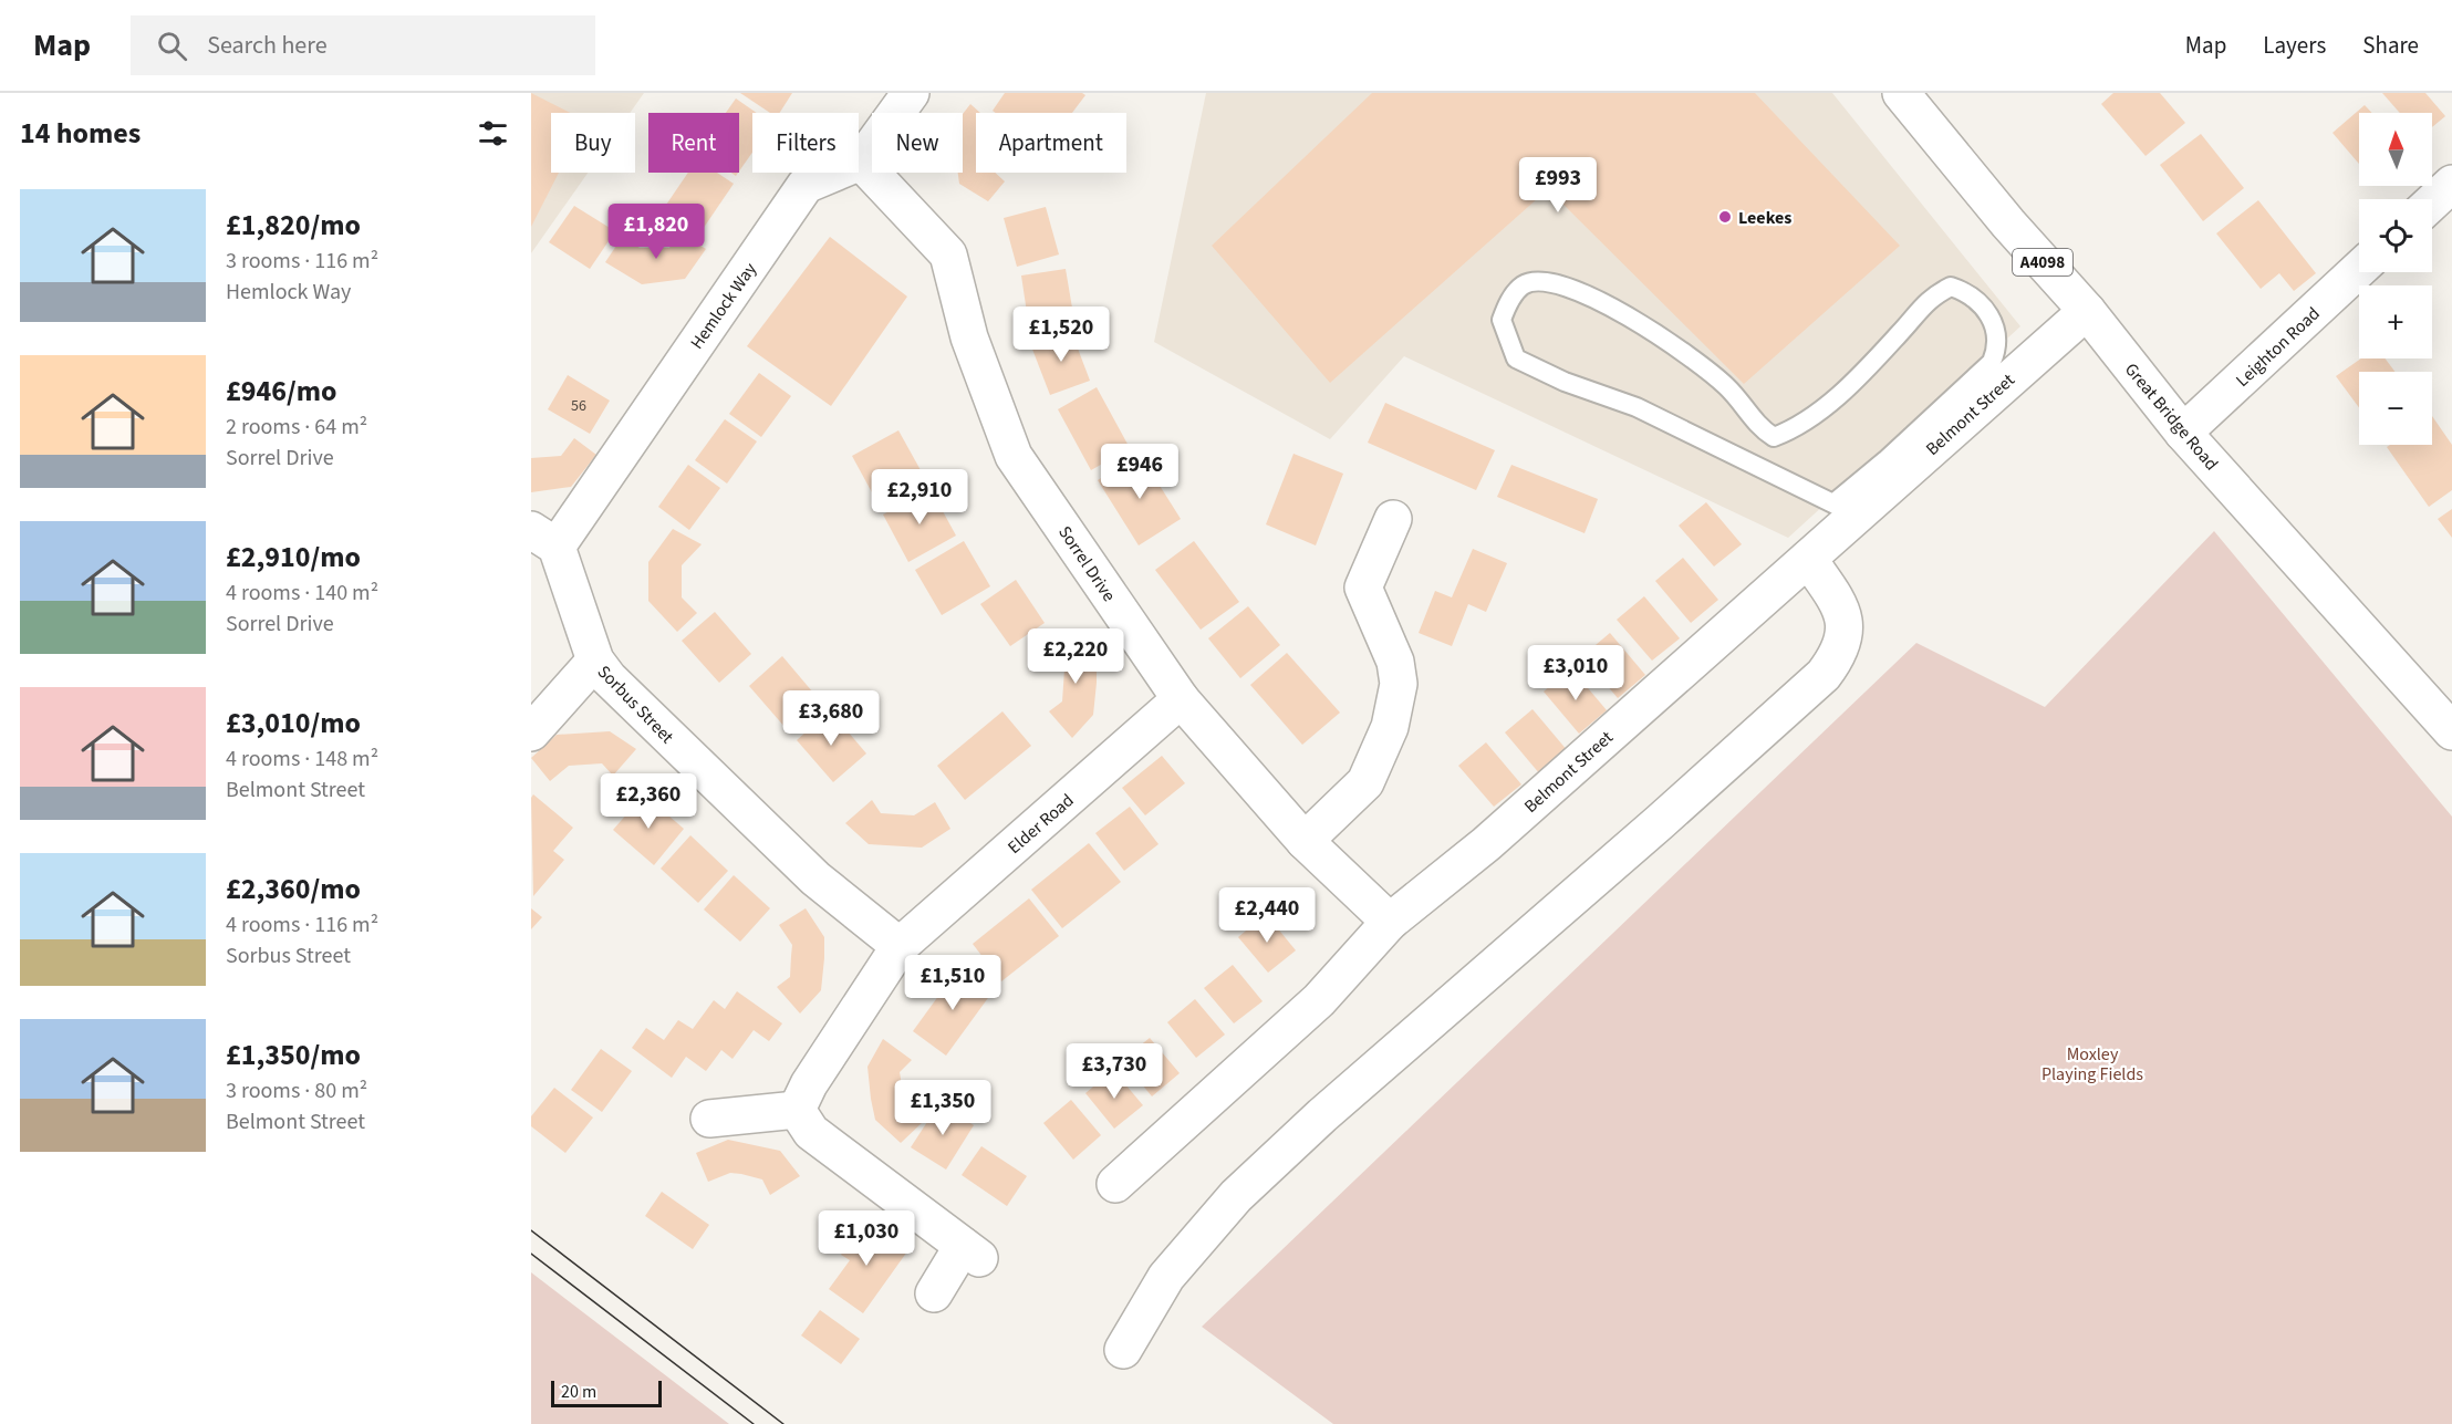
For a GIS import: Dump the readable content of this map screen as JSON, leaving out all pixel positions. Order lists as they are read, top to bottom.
{
  "streets": {
    "street": [
      "A4098",
      "Hemlock Way",
      "Leighton Road",
      "Belmont Street",
      "Great Bridge Road",
      "Sorrel Drive",
      "Sorbus Street",
      "Elder Road"
    ]
  },
  "crossings": [
    ["Hemlock Way", "Sorrel Drive"],
    ["Hemlock Way", "Sorbus Street"],
    ["Leighton Road", "Great Bridge Road"],
    ["Belmont Street", "Great Bridge Road"],
    ["Belmont Street", "Sorrel Drive"],
    ["Sorrel Drive", "Elder Road"],
    ["Sorbus Street", "Elder Road"]
  ],
  "parks": ["Moxley Playing Fields"],
  "places": ["Leekes"],
  "house_numbers": ["56"],
  "scale_bar": "20 m",
  "north": "top",
  "page": {
    "header": "Map",
    "search": "Search here",
    "nav": ["Map", "Layers", "Share"],
    "heading": "14 homes",
    "map_buttons": ["+", "−"],
    "chip": [
      "Buy",
      "Rent",
      "Filters",
      "New",
      "Apartment"
    ],
    "price": [
      "£993",
      "£1,820",
      "£1,520",
      "£946",
      "£2,910",
      "£2,220",
      "£3,010",
      "£3,680",
      "£2,360",
      "£2,440",
      "£1,510",
      "£3,730",
      "£1,350",
      "£1,030"
    ],
    "list": [
      {
        "name": "£1,820/mo",
        "note": "3 rooms · 116 m² · Hemlock Way"
      },
      {
        "name": "£946/mo",
        "note": "2 rooms · 64 m² · Sorrel Drive"
      },
      {
        "name": "£2,910/mo",
        "note": "4 rooms · 140 m² · Sorrel Drive"
      },
      {
        "name": "£3,010/mo",
        "note": "4 rooms · 148 m² · Belmont Street"
      },
      {
        "name": "£2,360/mo",
        "note": "4 rooms · 116 m² · Sorbus Street"
      },
      {
        "name": "£1,350/mo",
        "note": "3 rooms · 80 m² · Belmont Street"
      }
    ],
    "scale": "20 m"
  }
}
